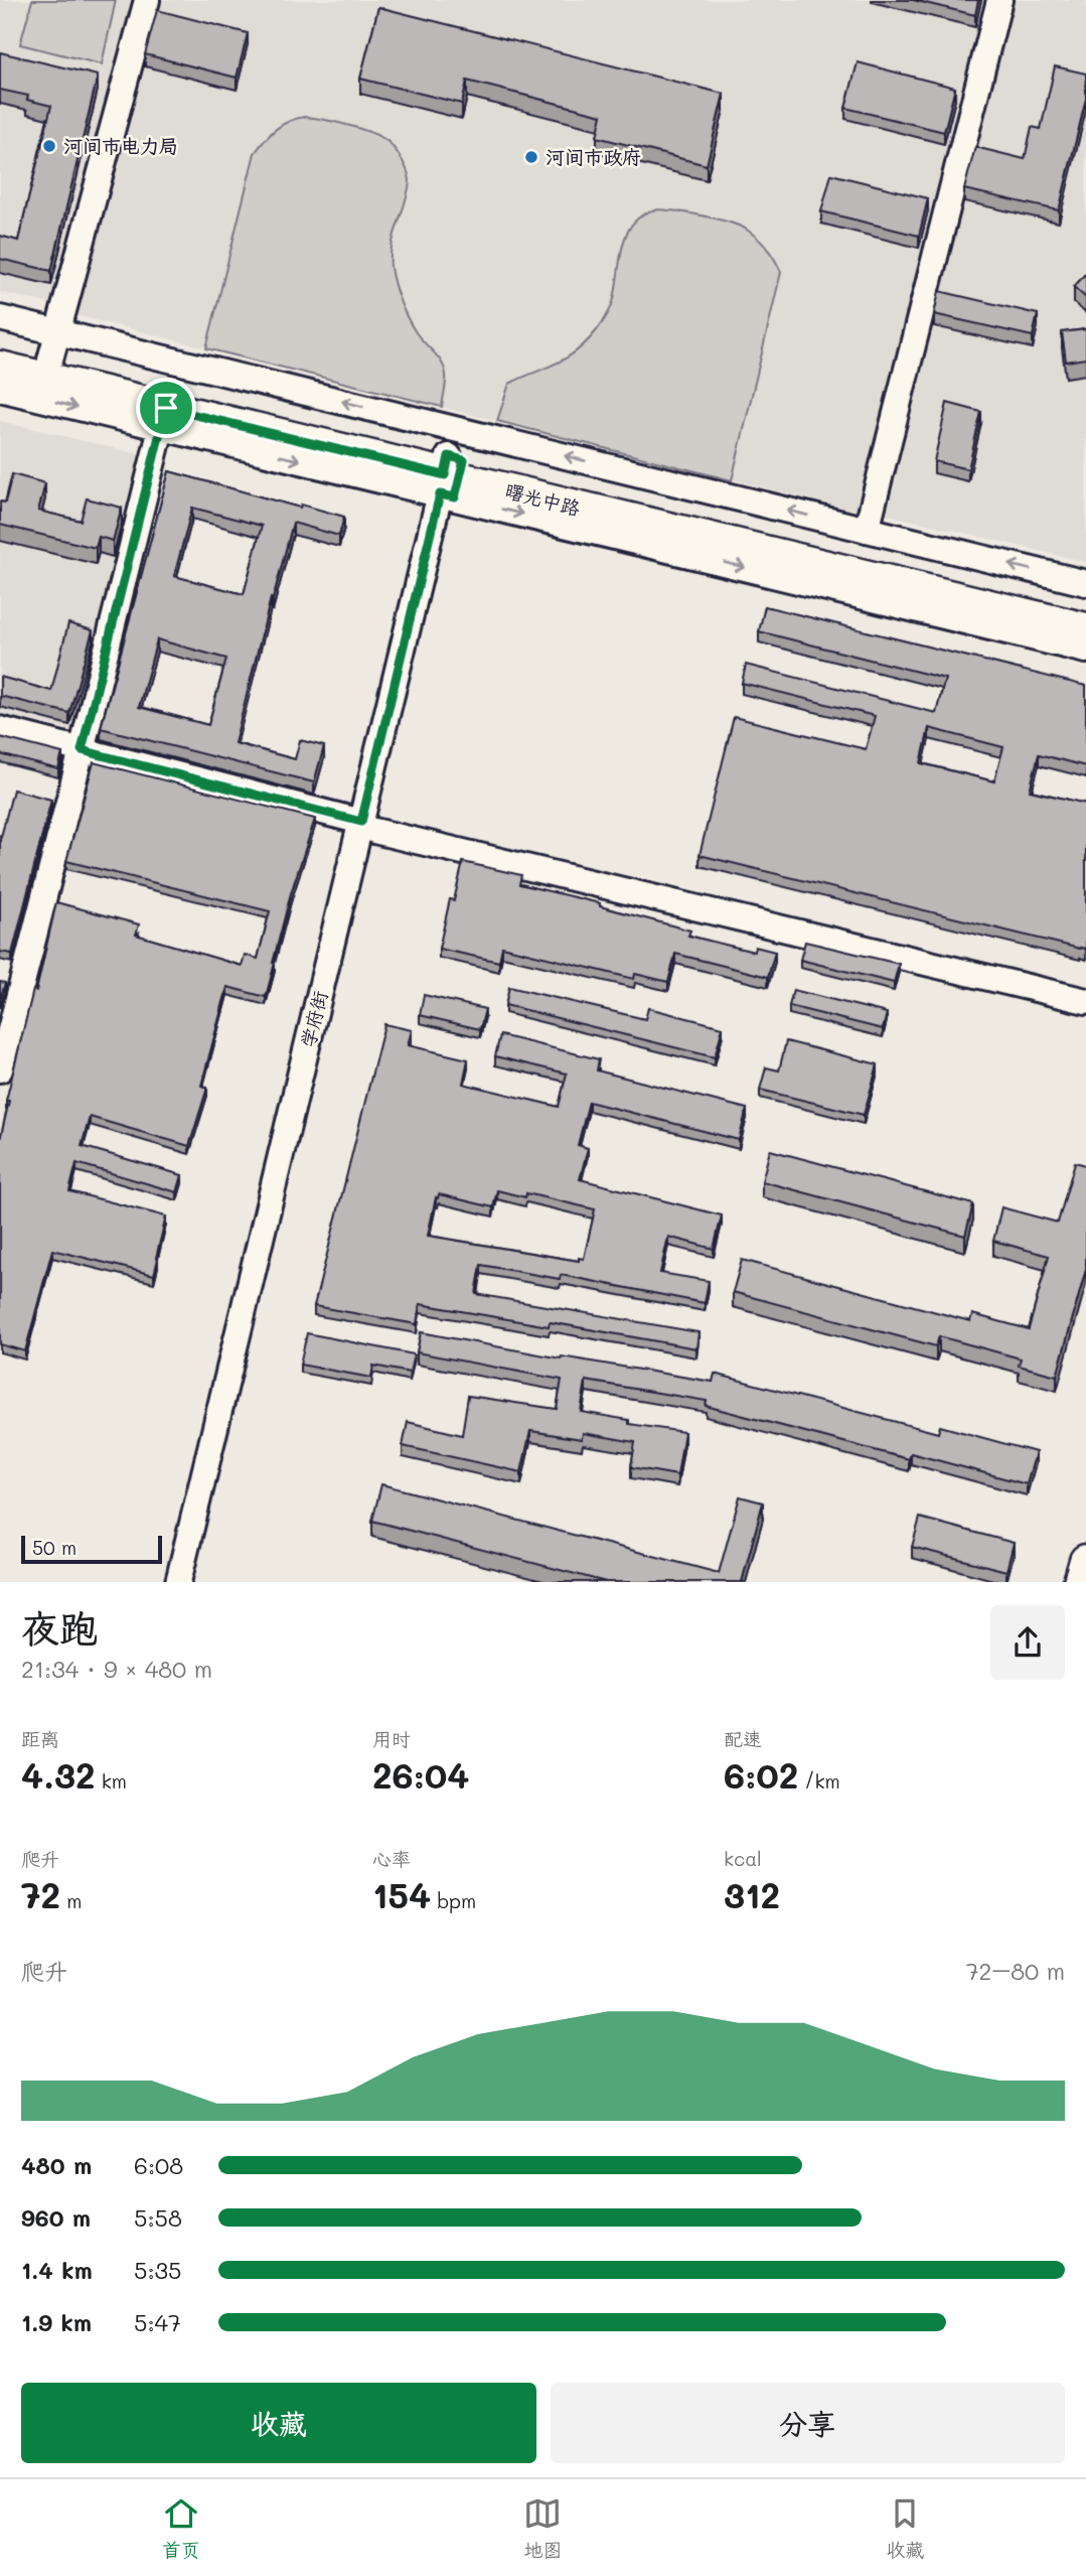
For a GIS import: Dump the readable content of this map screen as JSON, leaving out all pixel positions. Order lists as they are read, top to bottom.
{
  "streets": {
    "main road": ["曙光中路"],
    "street": ["学府街"]
  },
  "crossings": [
    ["曙光中路", "学府街"]
  ],
  "places": ["河间市电力局", "河间市政府"],
  "scale_bar": "50 m",
  "page": {
    "scale": "50 m",
    "heading": ["夜跑", "21:34 · 9 × 480 m"],
    "stats": [
      ["距离", "4.32 km"],
      ["用时", "26:04"],
      ["配速", "6:02 /km"],
      ["爬升", "72 m"],
      ["心率", "154 bpm"],
      ["kcal", "312"]
    ],
    "chart": ["爬升", "72–80 m"],
    "list": [
      {
        "name": "480 m",
        "note": "6:08"
      },
      {
        "name": "960 m",
        "note": "5:58"
      },
      {
        "name": "1.4 km",
        "note": "5:35"
      },
      {
        "name": "1.9 km",
        "note": "5:47"
      }
    ],
    "buttons": ["收藏", "分享"],
    "tabs": ["首页", "地图", "收藏"]
  }
}
